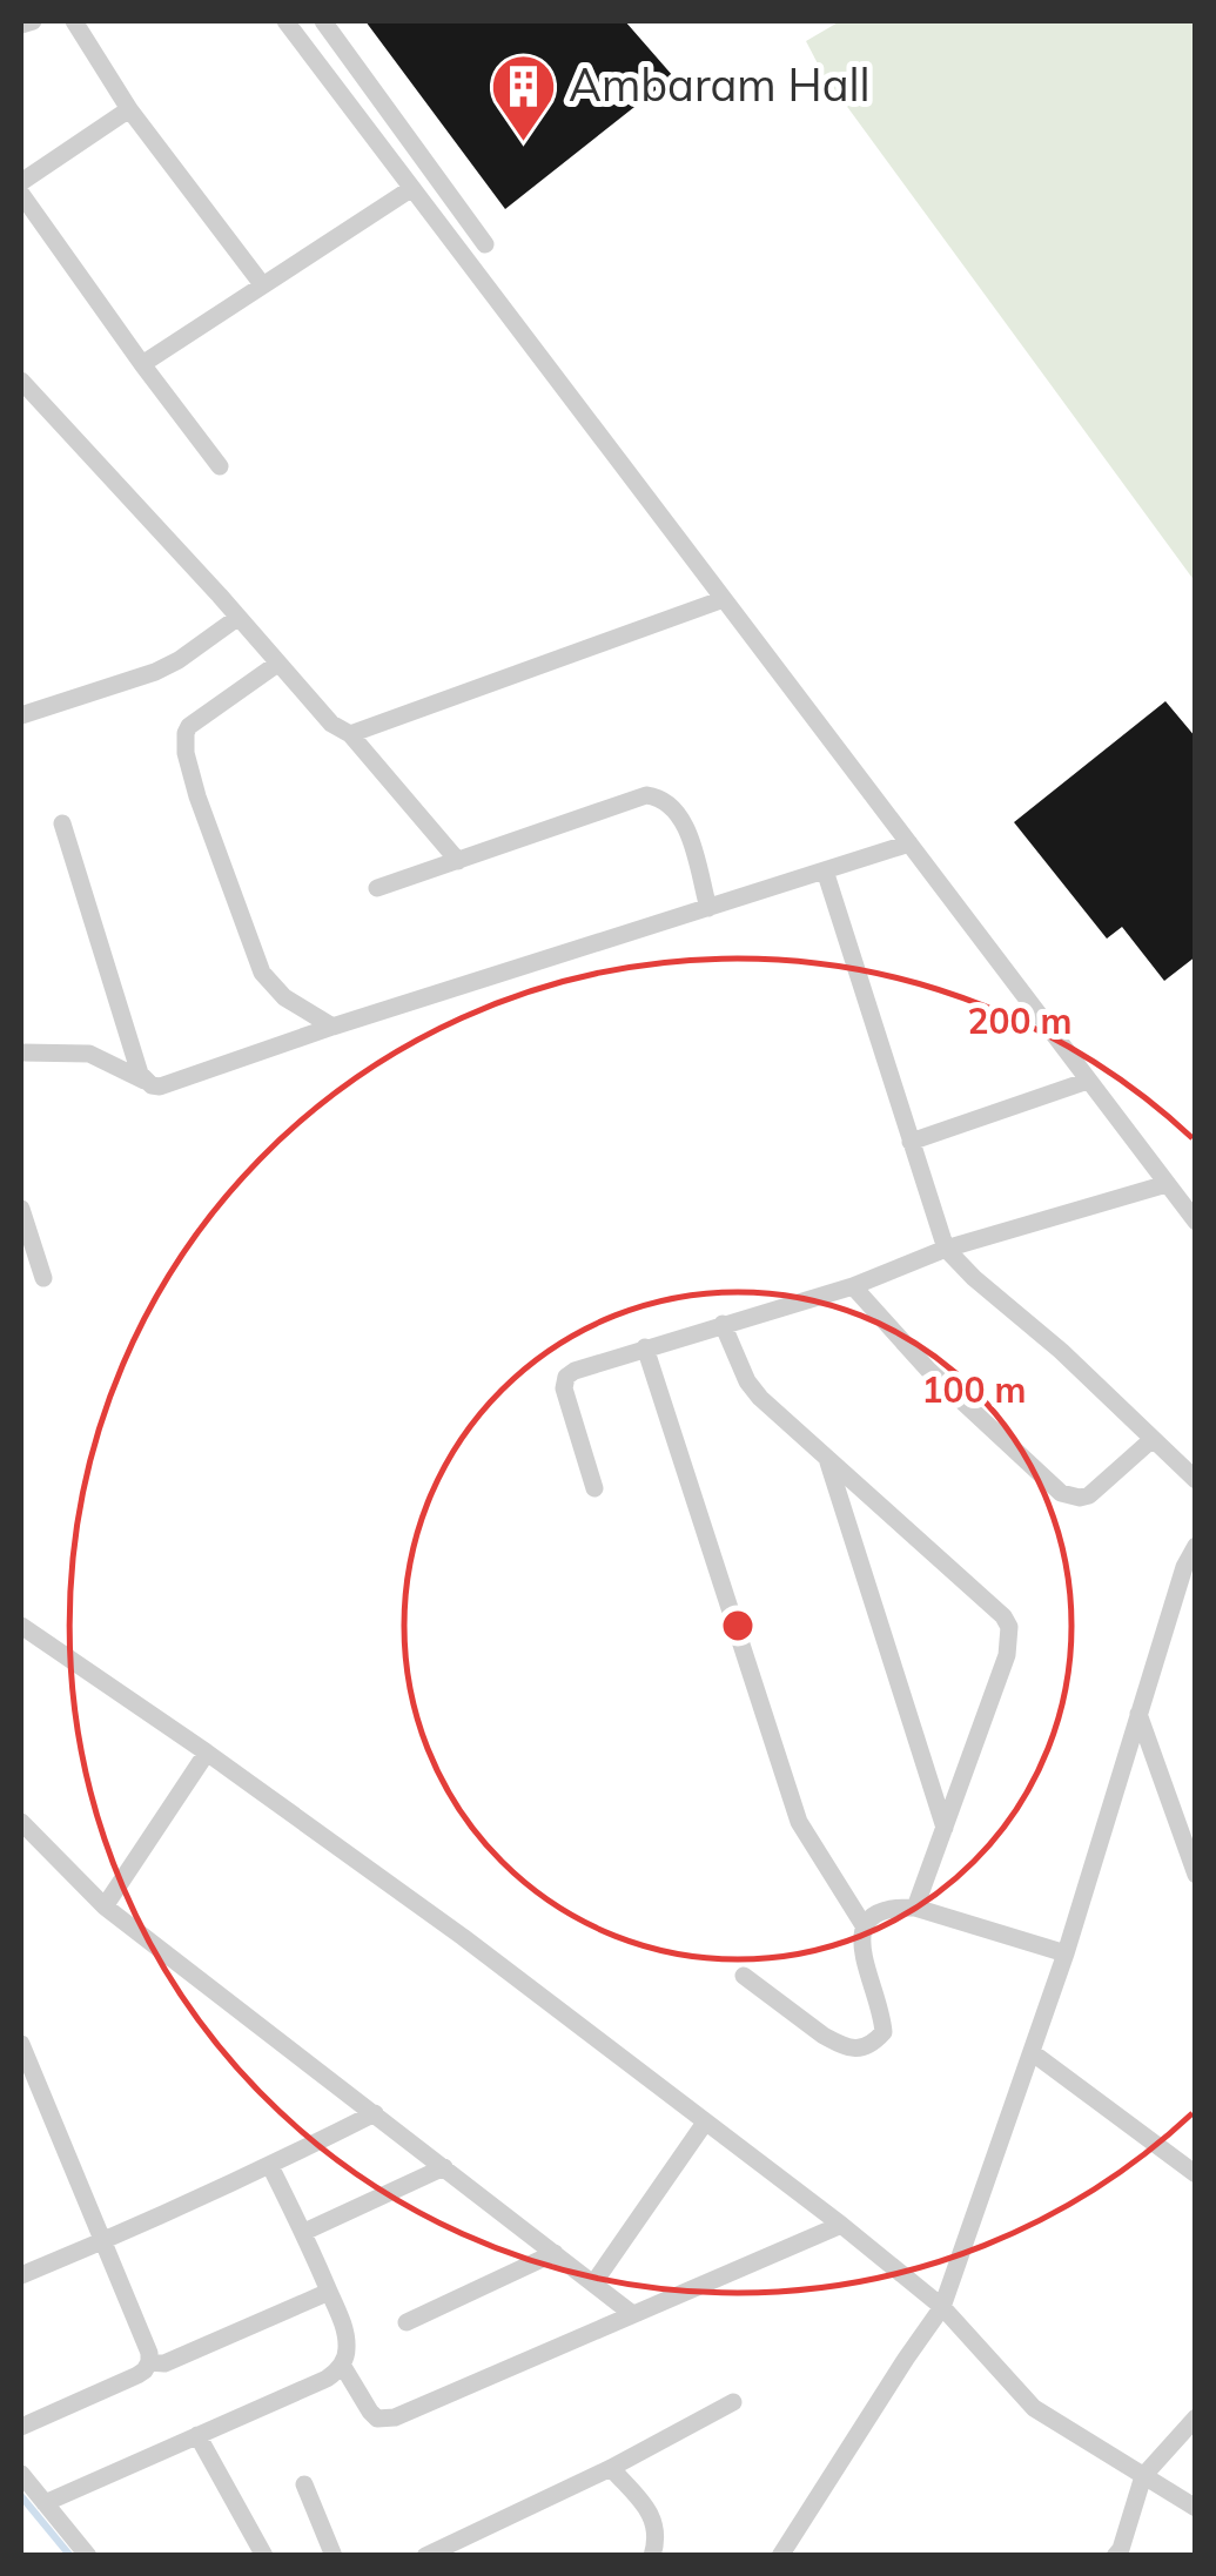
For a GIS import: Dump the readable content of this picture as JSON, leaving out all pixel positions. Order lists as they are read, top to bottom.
{
  "places": {
    "building": ["Ambaram Hall"]
  },
  "rings": ["200 m", "100 m"]
}
